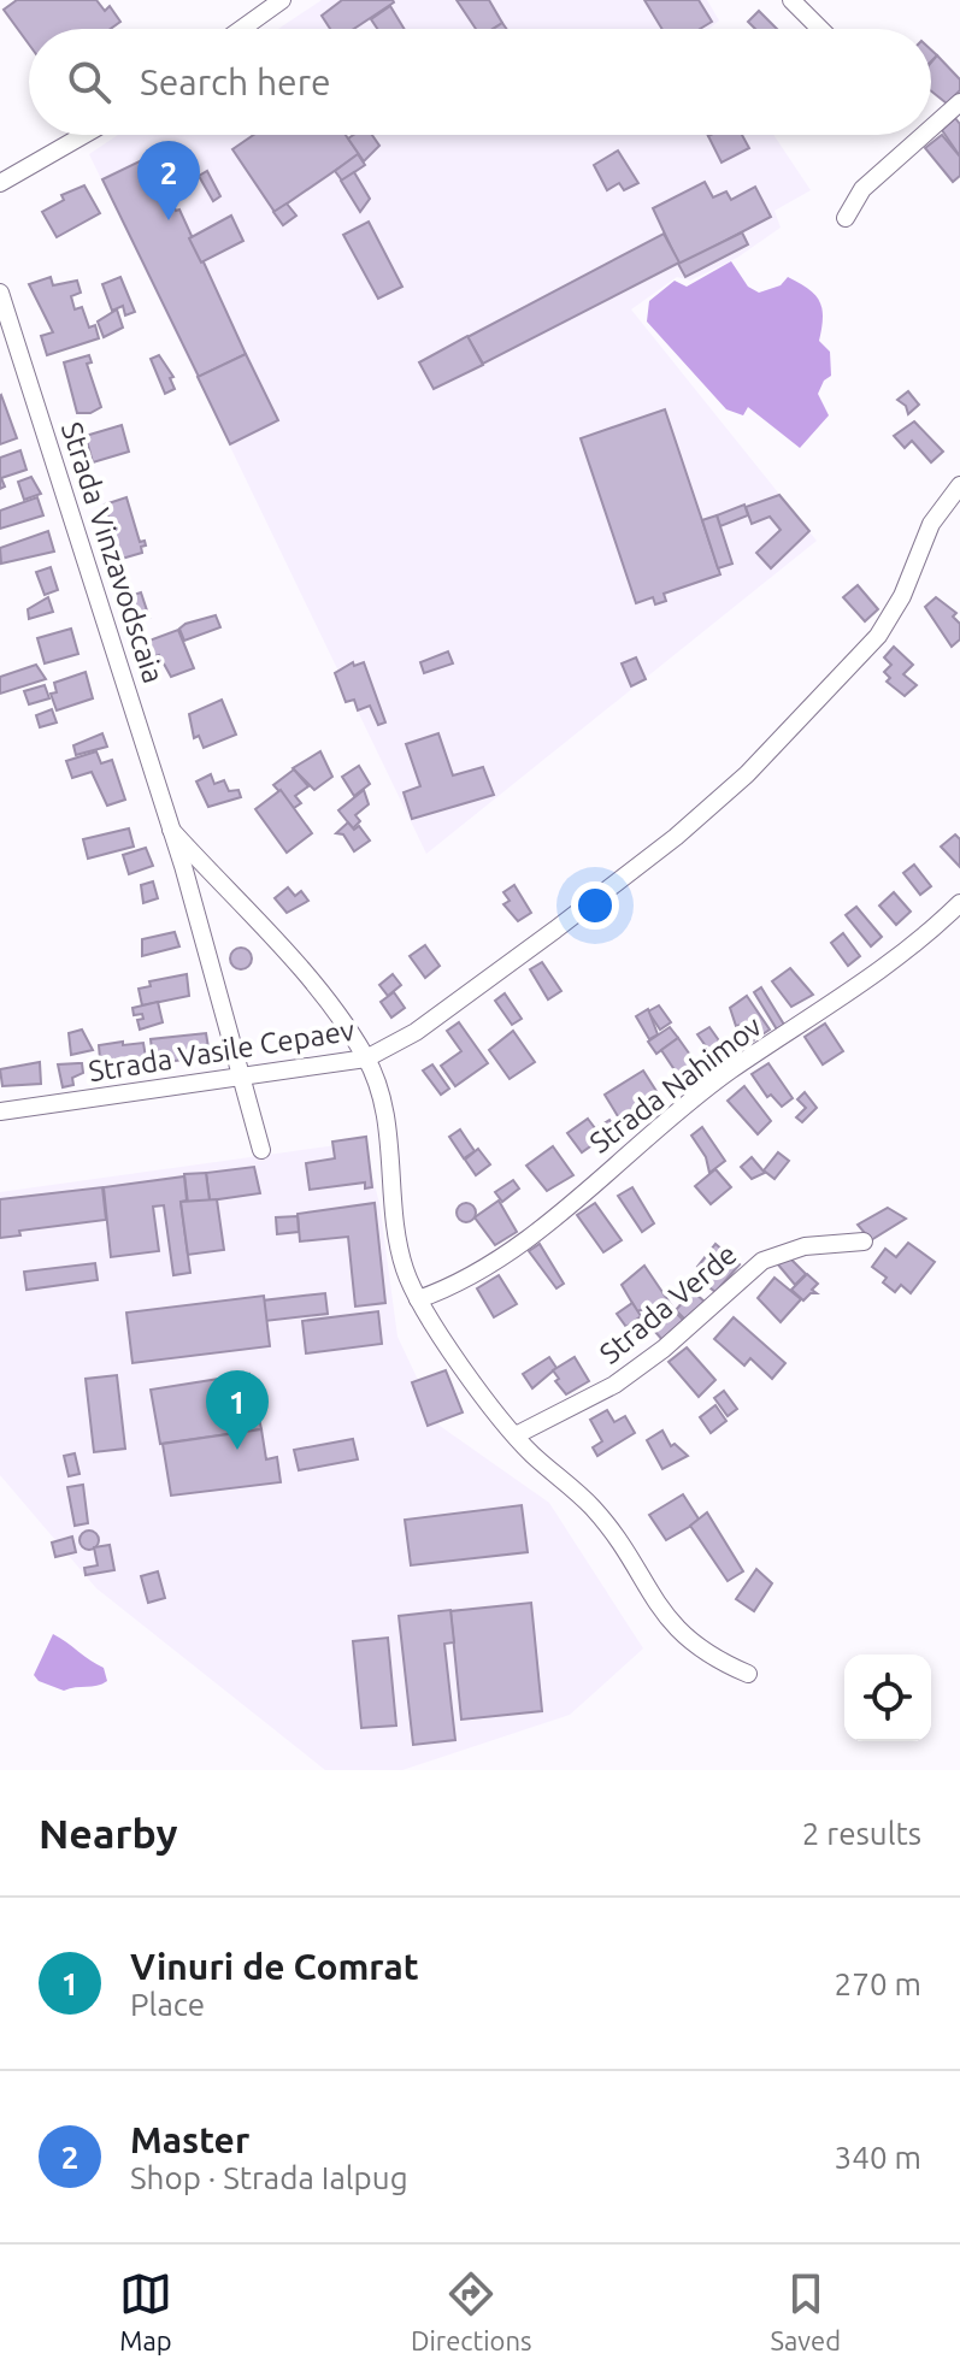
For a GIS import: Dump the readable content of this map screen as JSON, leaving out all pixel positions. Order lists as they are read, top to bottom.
{
  "streets": {
    "street": [
      "Strada Vinzavodscaia",
      "Strada Vasile Cepaev",
      "Strada Nahimov",
      "Strada Verde"
    ]
  },
  "crossings": [
    ["Strada Vinzavodscaia", "Strada Vasile Cepaev"],
    ["Strada Vinzavodscaia", "Strada Nahimov"],
    ["Strada Vinzavodscaia", "Strada Verde"]
  ],
  "page": {
    "search": "Search here",
    "pins": ["2", "1"],
    "heading": ["Nearby", "2 results"],
    "list": [
      {
        "mark": "1",
        "name": "Vinuri de Comrat",
        "note": "Place",
        "value": "270 m"
      },
      {
        "mark": "2",
        "name": "Master",
        "note": "Shop · Strada Ialpug",
        "value": "340 m"
      }
    ],
    "nav": ["Map", "Directions", "Saved"]
  }
}
